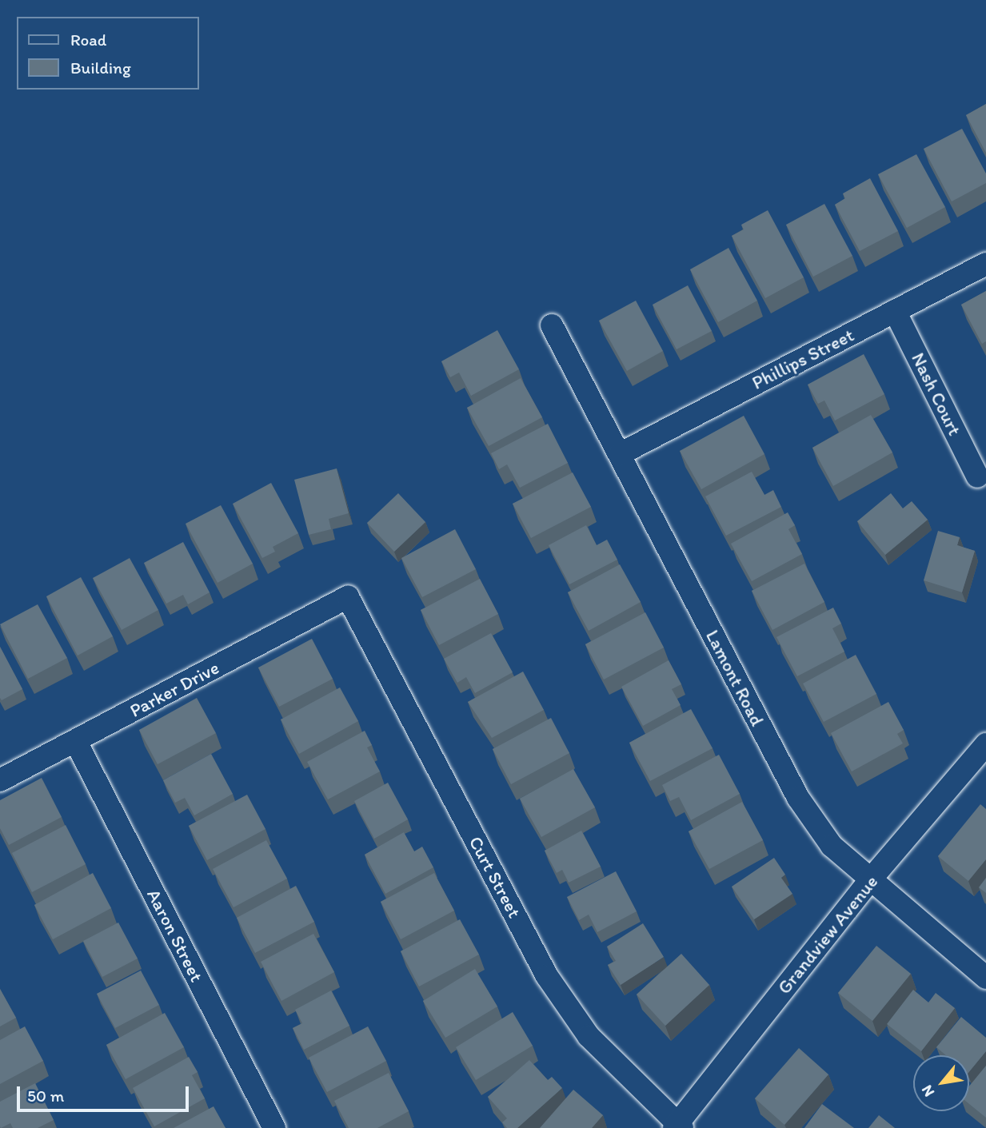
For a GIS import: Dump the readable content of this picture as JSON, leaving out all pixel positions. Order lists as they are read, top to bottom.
{
  "streets": {
    "street": [
      "Phillips Street",
      "Nash Court",
      "Lamont Road",
      "Parker Drive",
      "Curt Street",
      "Grandview Avenue",
      "Aaron Street"
    ]
  },
  "crossings": [
    ["Phillips Street", "Nash Court"],
    ["Phillips Street", "Lamont Road"],
    ["Lamont Road", "Grandview Avenue"],
    ["Parker Drive", "Curt Street"],
    ["Parker Drive", "Aaron Street"],
    ["Curt Street", "Grandview Avenue"]
  ],
  "legend": ["Road", "Building"],
  "scale_bar": "50 m",
  "north": "bottom left"
}
